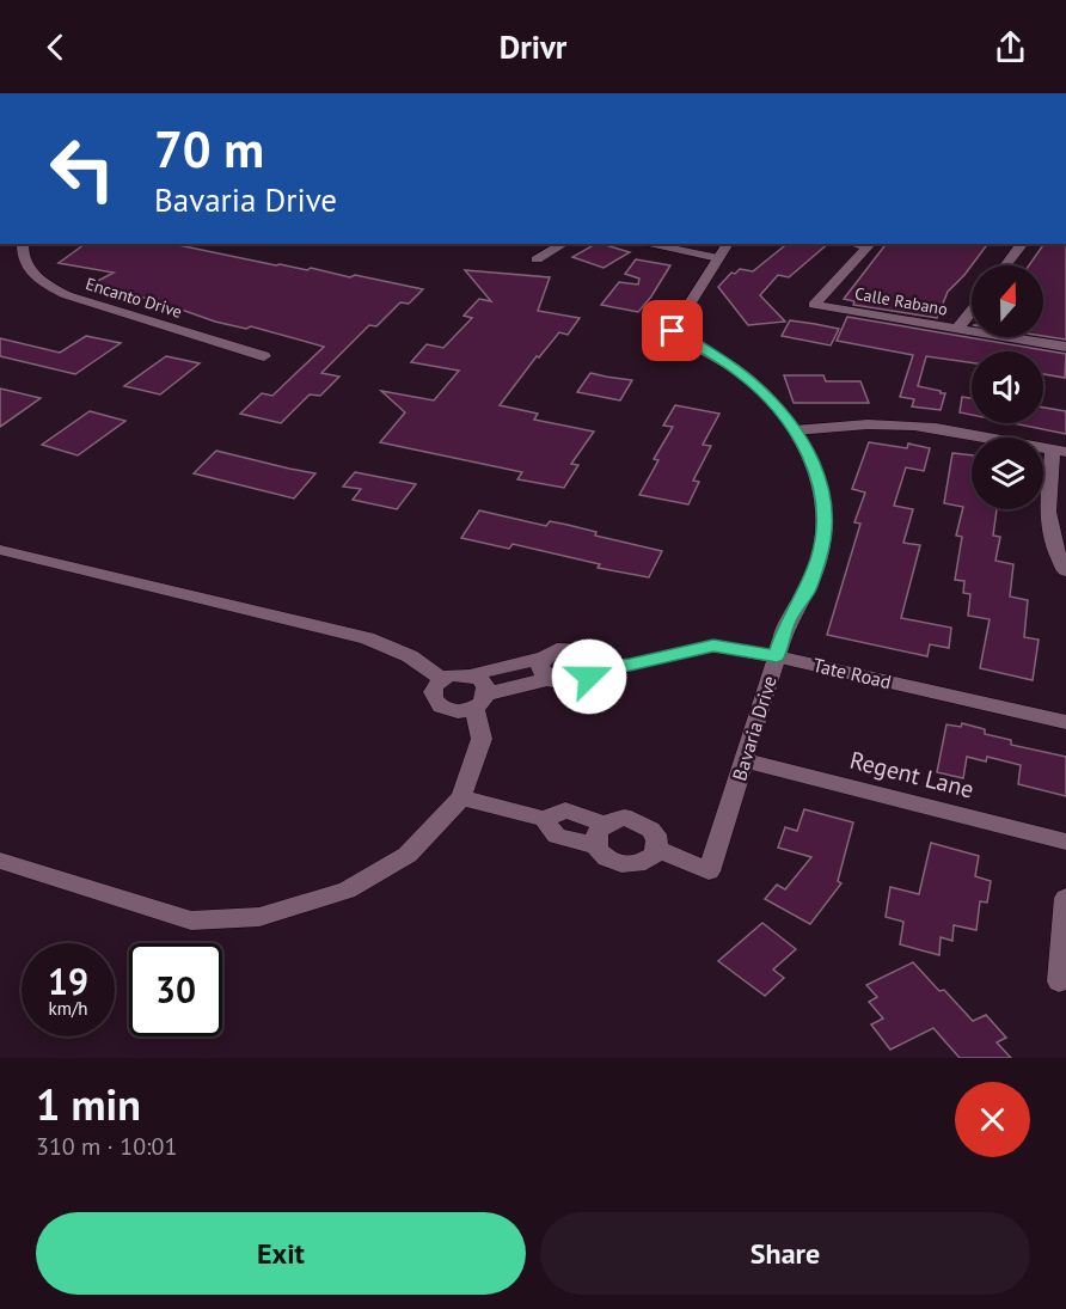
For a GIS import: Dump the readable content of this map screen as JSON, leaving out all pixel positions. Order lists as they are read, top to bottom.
{
  "streets": {
    "street": [
      "Encanto Drive",
      "Calle Rabano",
      "Tate Road",
      "Bavaria Drive",
      "Regent Lane"
    ]
  },
  "crossings": [
    ["Tate Road", "Bavaria Drive"],
    ["Bavaria Drive", "Regent Lane"]
  ],
  "north": "top",
  "page": {
    "header": "Drivr",
    "turn": ["70 m", "Bavaria Drive"],
    "speed": "19 km/h",
    "limit": "30",
    "heading": ["1 min", "310 m · 10:01"],
    "buttons": ["Exit", "Share"]
  }
}
